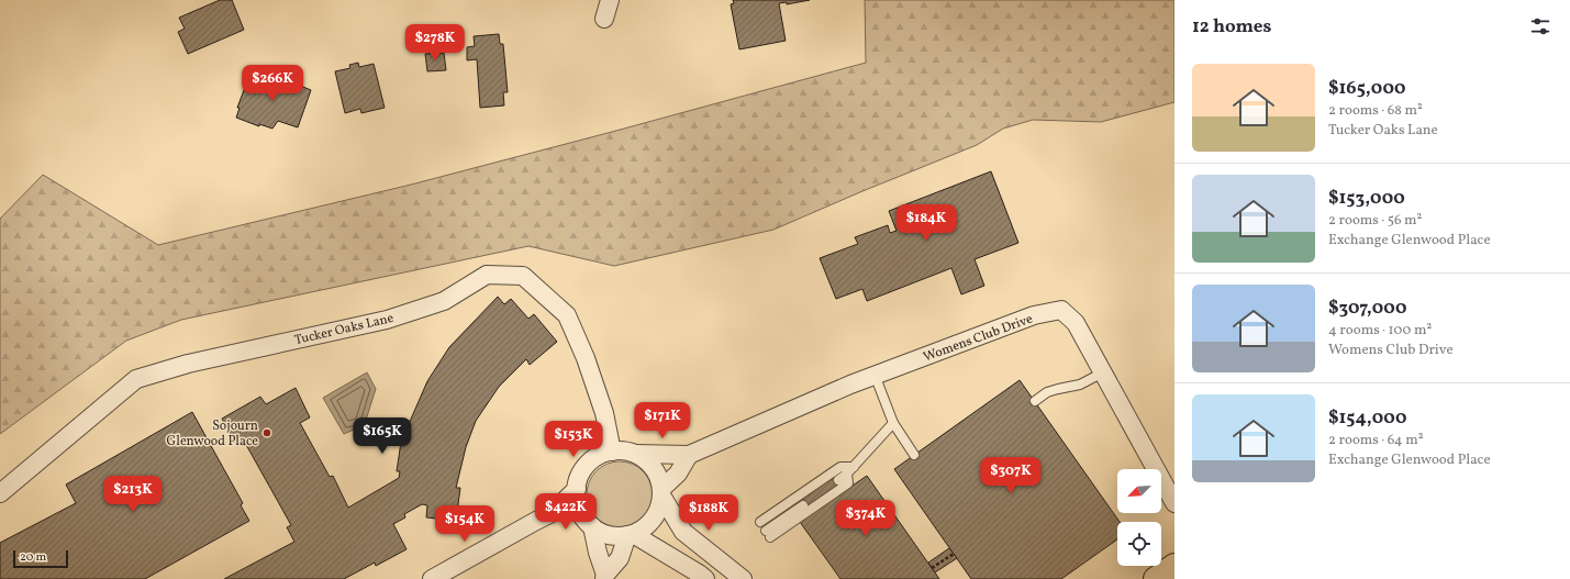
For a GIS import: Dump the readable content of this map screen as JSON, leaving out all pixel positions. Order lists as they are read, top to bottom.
{
  "streets": {
    "street": ["Tucker Oaks Lane", "Womens Club Drive"]
  },
  "crossings": [
    ["Tucker Oaks Lane", "Womens Club Drive"]
  ],
  "places": ["Sojourn Glenwood Place"],
  "scale_bar": "20 m",
  "north": "bottom left",
  "page": {
    "heading": "12 homes",
    "price": [
      "$278K",
      "$266K",
      "$184K",
      "$171K",
      "$165K",
      "$153K",
      "$307K",
      "$213K",
      "$422K",
      "$188K",
      "$374K",
      "$154K"
    ],
    "list": [
      {
        "name": "$165,000",
        "note": "2 rooms · 68 m² · Tucker Oaks Lane"
      },
      {
        "name": "$153,000",
        "note": "2 rooms · 56 m² · Exchange Glenwood Place"
      },
      {
        "name": "$307,000",
        "note": "4 rooms · 100 m² · Womens Club Drive"
      },
      {
        "name": "$154,000",
        "note": "2 rooms · 64 m² · Exchange Glenwood Place"
      }
    ],
    "scale": "20 m"
  }
}
